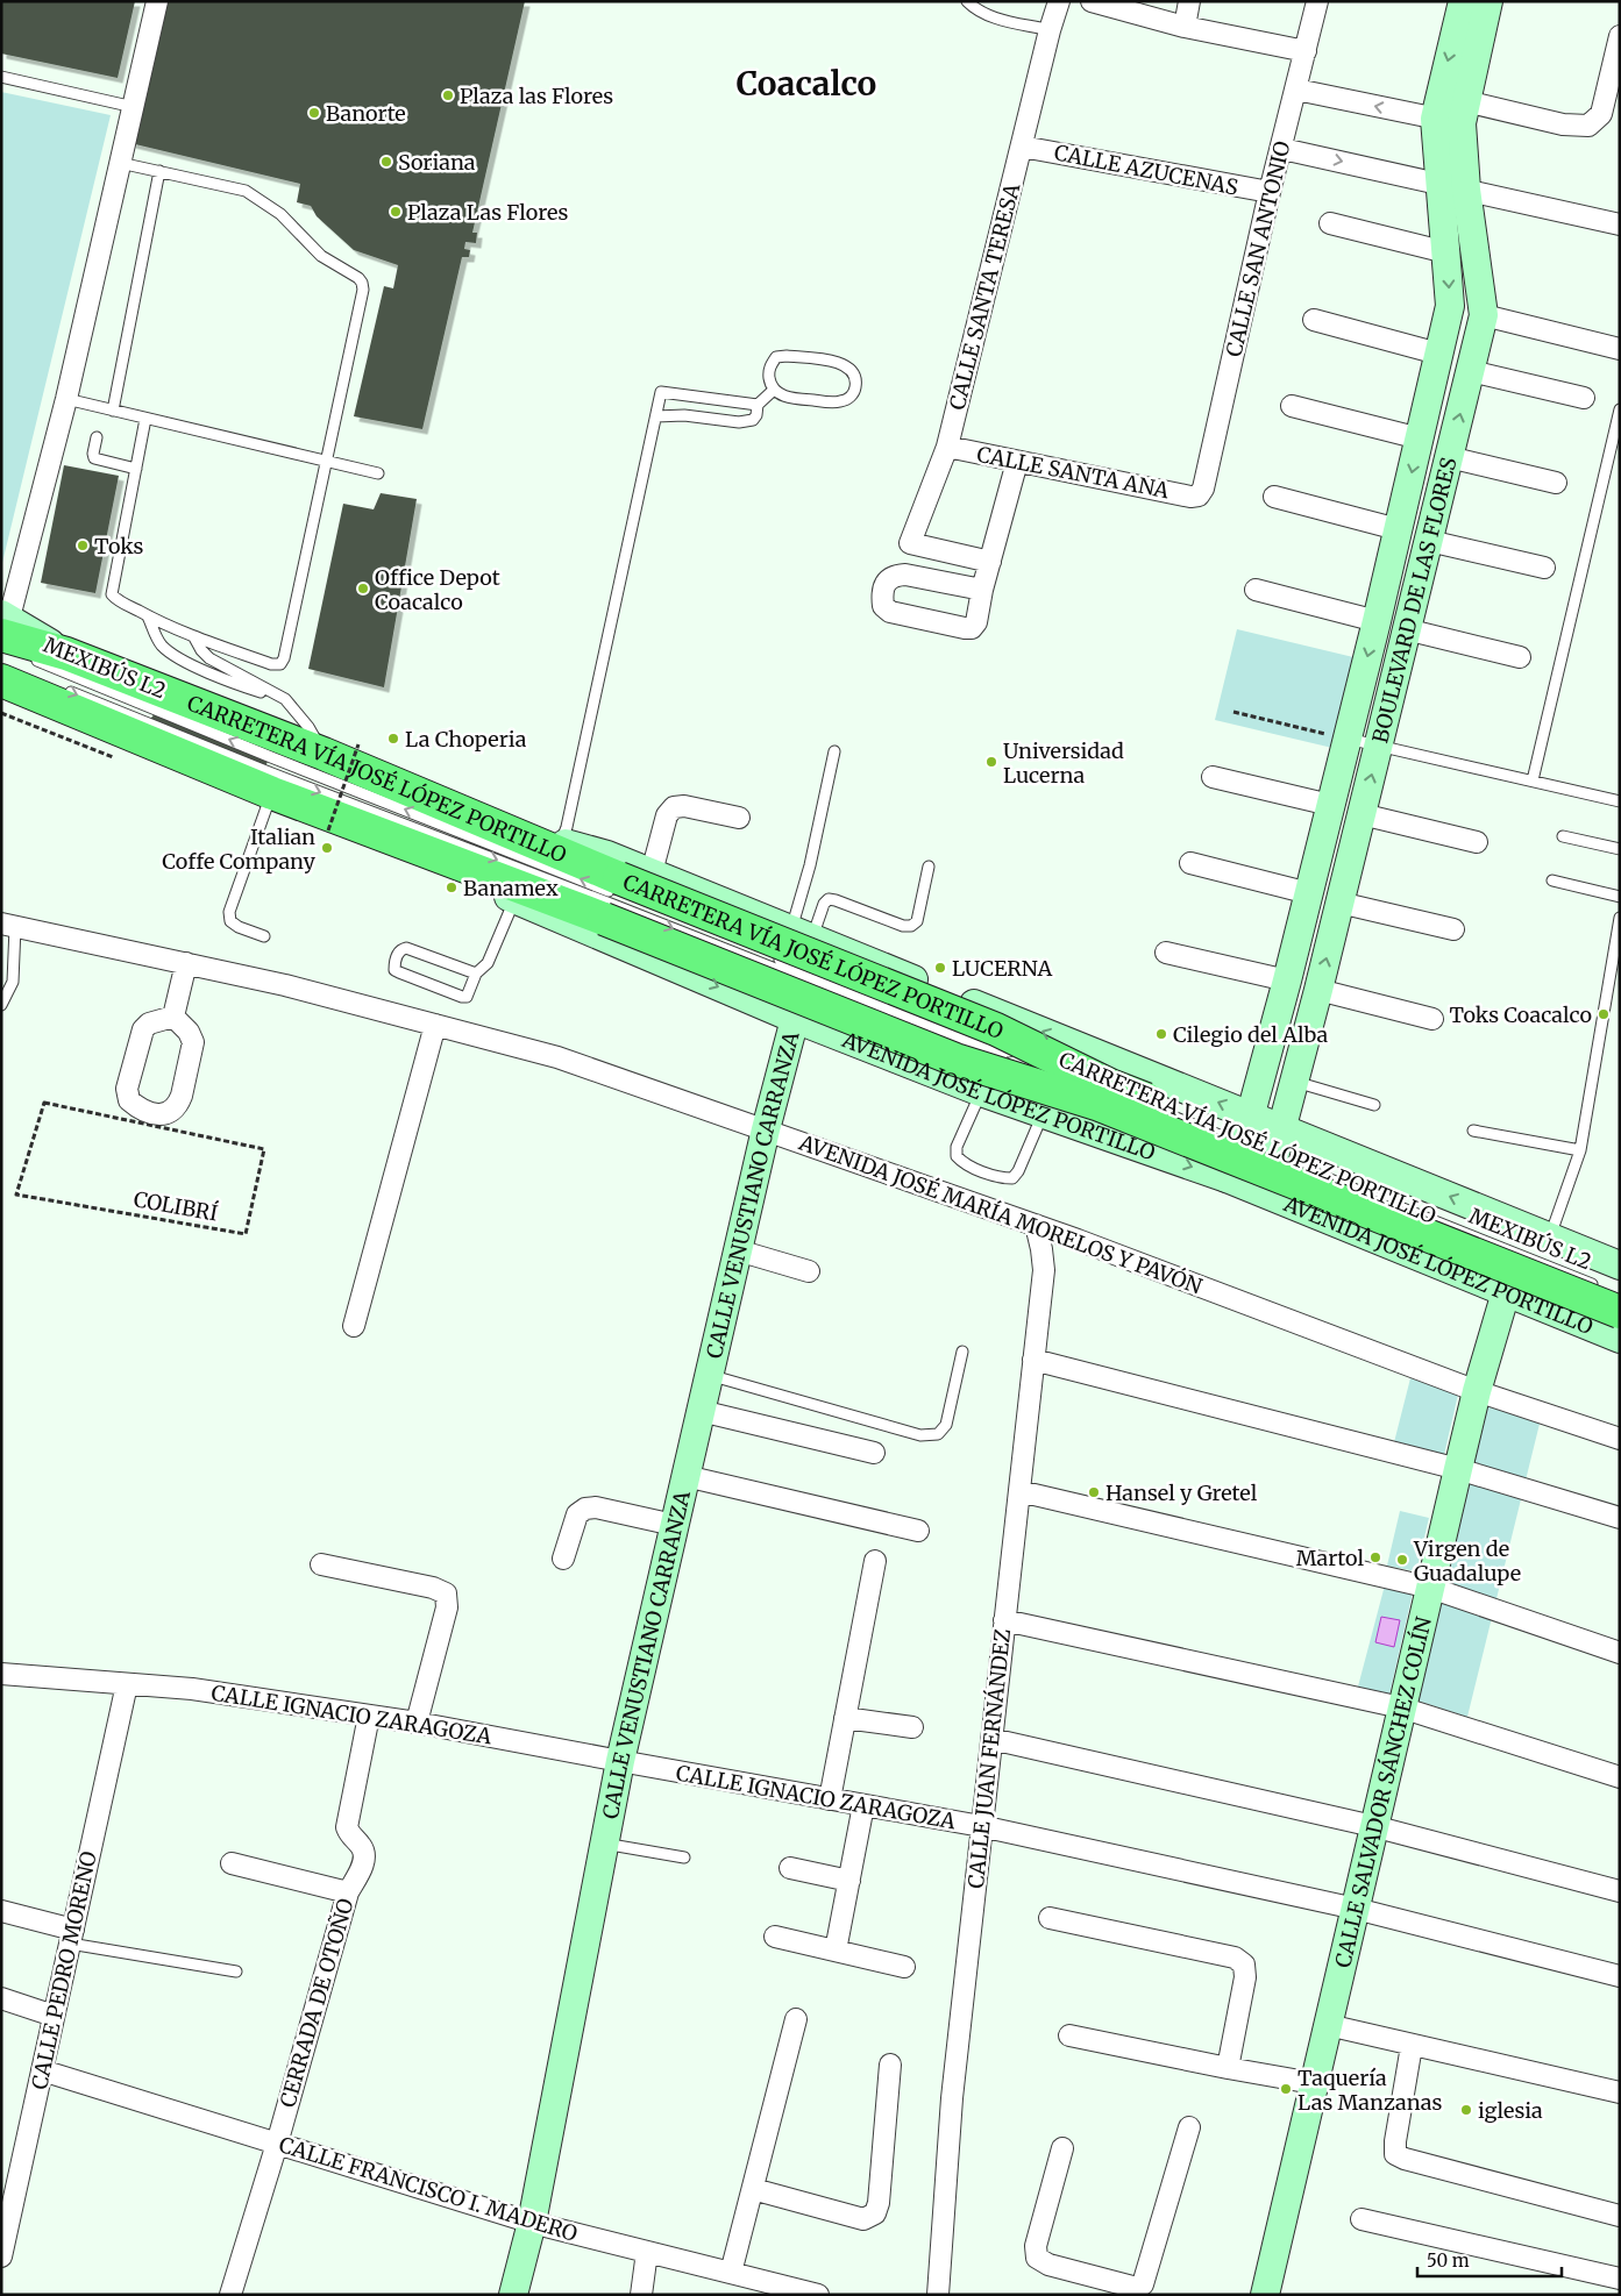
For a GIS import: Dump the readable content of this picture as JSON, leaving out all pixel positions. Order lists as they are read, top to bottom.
{
  "streets": {
    "main road": ["CARRETERA VÍA JOSÉ LÓPEZ PORTILLO"],
    "street": [
      "CALLE AZUCENAS",
      "CALLE SAN ANTONIO",
      "CALLE SANTA TERESA",
      "CALLE SANTA ANA",
      "BOULEVARD DE LAS FLORES",
      "AVENIDA JOSÉ LÓPEZ PORTILLO",
      "CALLE VENUSTIANO CARRANZA",
      "AVENIDA JOSÉ MARÍA MORELOS Y PAVÓN",
      "CALLE IGNACIO ZARAGOZA",
      "CALLE JUAN FERNÁNDEZ",
      "CALLE SALVADOR SÁNCHEZ COLÍN",
      "CALLE PEDRO MORENO",
      "CERRADA DE OTOÑO",
      "CALLE FRANCISCO I. MADERO"
    ],
    "lane": ["MEXIBÚS L2"],
    "path": ["COLIBRÍ"]
  },
  "crossings": [
    ["CALLE AZUCENAS", "CALLE SAN ANTONIO"],
    ["CALLE AZUCENAS", "CALLE SANTA TERESA"],
    ["CALLE SAN ANTONIO", "CALLE SANTA ANA"],
    ["CALLE SANTA TERESA", "CALLE SANTA ANA"],
    ["BOULEVARD DE LAS FLORES", "MEXIBÚS L2"],
    ["BOULEVARD DE LAS FLORES", "AVENIDA JOSÉ LÓPEZ PORTILLO"],
    ["MEXIBÚS L2", "CARRETERA VÍA JOSÉ LÓPEZ PORTILLO"],
    ["MEXIBÚS L2", "AVENIDA JOSÉ LÓPEZ PORTILLO"],
    ["CARRETERA VÍA JOSÉ LÓPEZ PORTILLO", "AVENIDA JOSÉ LÓPEZ PORTILLO"],
    ["AVENIDA JOSÉ LÓPEZ PORTILLO", "CALLE VENUSTIANO CARRANZA"],
    ["AVENIDA JOSÉ LÓPEZ PORTILLO", "CALLE SALVADOR SÁNCHEZ COLÍN"],
    ["CALLE VENUSTIANO CARRANZA", "AVENIDA JOSÉ MARÍA MORELOS Y PAVÓN"],
    ["CALLE VENUSTIANO CARRANZA", "CALLE IGNACIO ZARAGOZA"],
    ["CALLE VENUSTIANO CARRANZA", "CALLE FRANCISCO I. MADERO"],
    ["AVENIDA JOSÉ MARÍA MORELOS Y PAVÓN", "CALLE JUAN FERNÁNDEZ"],
    ["AVENIDA JOSÉ MARÍA MORELOS Y PAVÓN", "CALLE SALVADOR SÁNCHEZ COLÍN"],
    ["CALLE IGNACIO ZARAGOZA", "CALLE JUAN FERNÁNDEZ"],
    ["CALLE IGNACIO ZARAGOZA", "CALLE SALVADOR SÁNCHEZ COLÍN"],
    ["CALLE IGNACIO ZARAGOZA", "CALLE PEDRO MORENO"],
    ["CALLE IGNACIO ZARAGOZA", "CERRADA DE OTOÑO"],
    ["CALLE PEDRO MORENO", "CALLE FRANCISCO I. MADERO"],
    ["CERRADA DE OTOÑO", "CALLE FRANCISCO I. MADERO"]
  ],
  "districts": ["Coacalco"],
  "places": [
    "Plaza las Flores",
    "Banorte",
    "Soriana",
    "Plaza Las Flores",
    "Toks",
    "Office Depot Coacalco",
    "La Choperia",
    "Universidad Lucerna",
    "Italian Coffe Company",
    "Banamex",
    "LUCERNA",
    "Toks Coacalco",
    "Cilegio del Alba",
    "Hansel y Gretel",
    "Martol",
    "Virgen de Guadalupe",
    "Taquería Las Manzanas",
    "iglesia"
  ],
  "scale_bar": "50 m"
}
